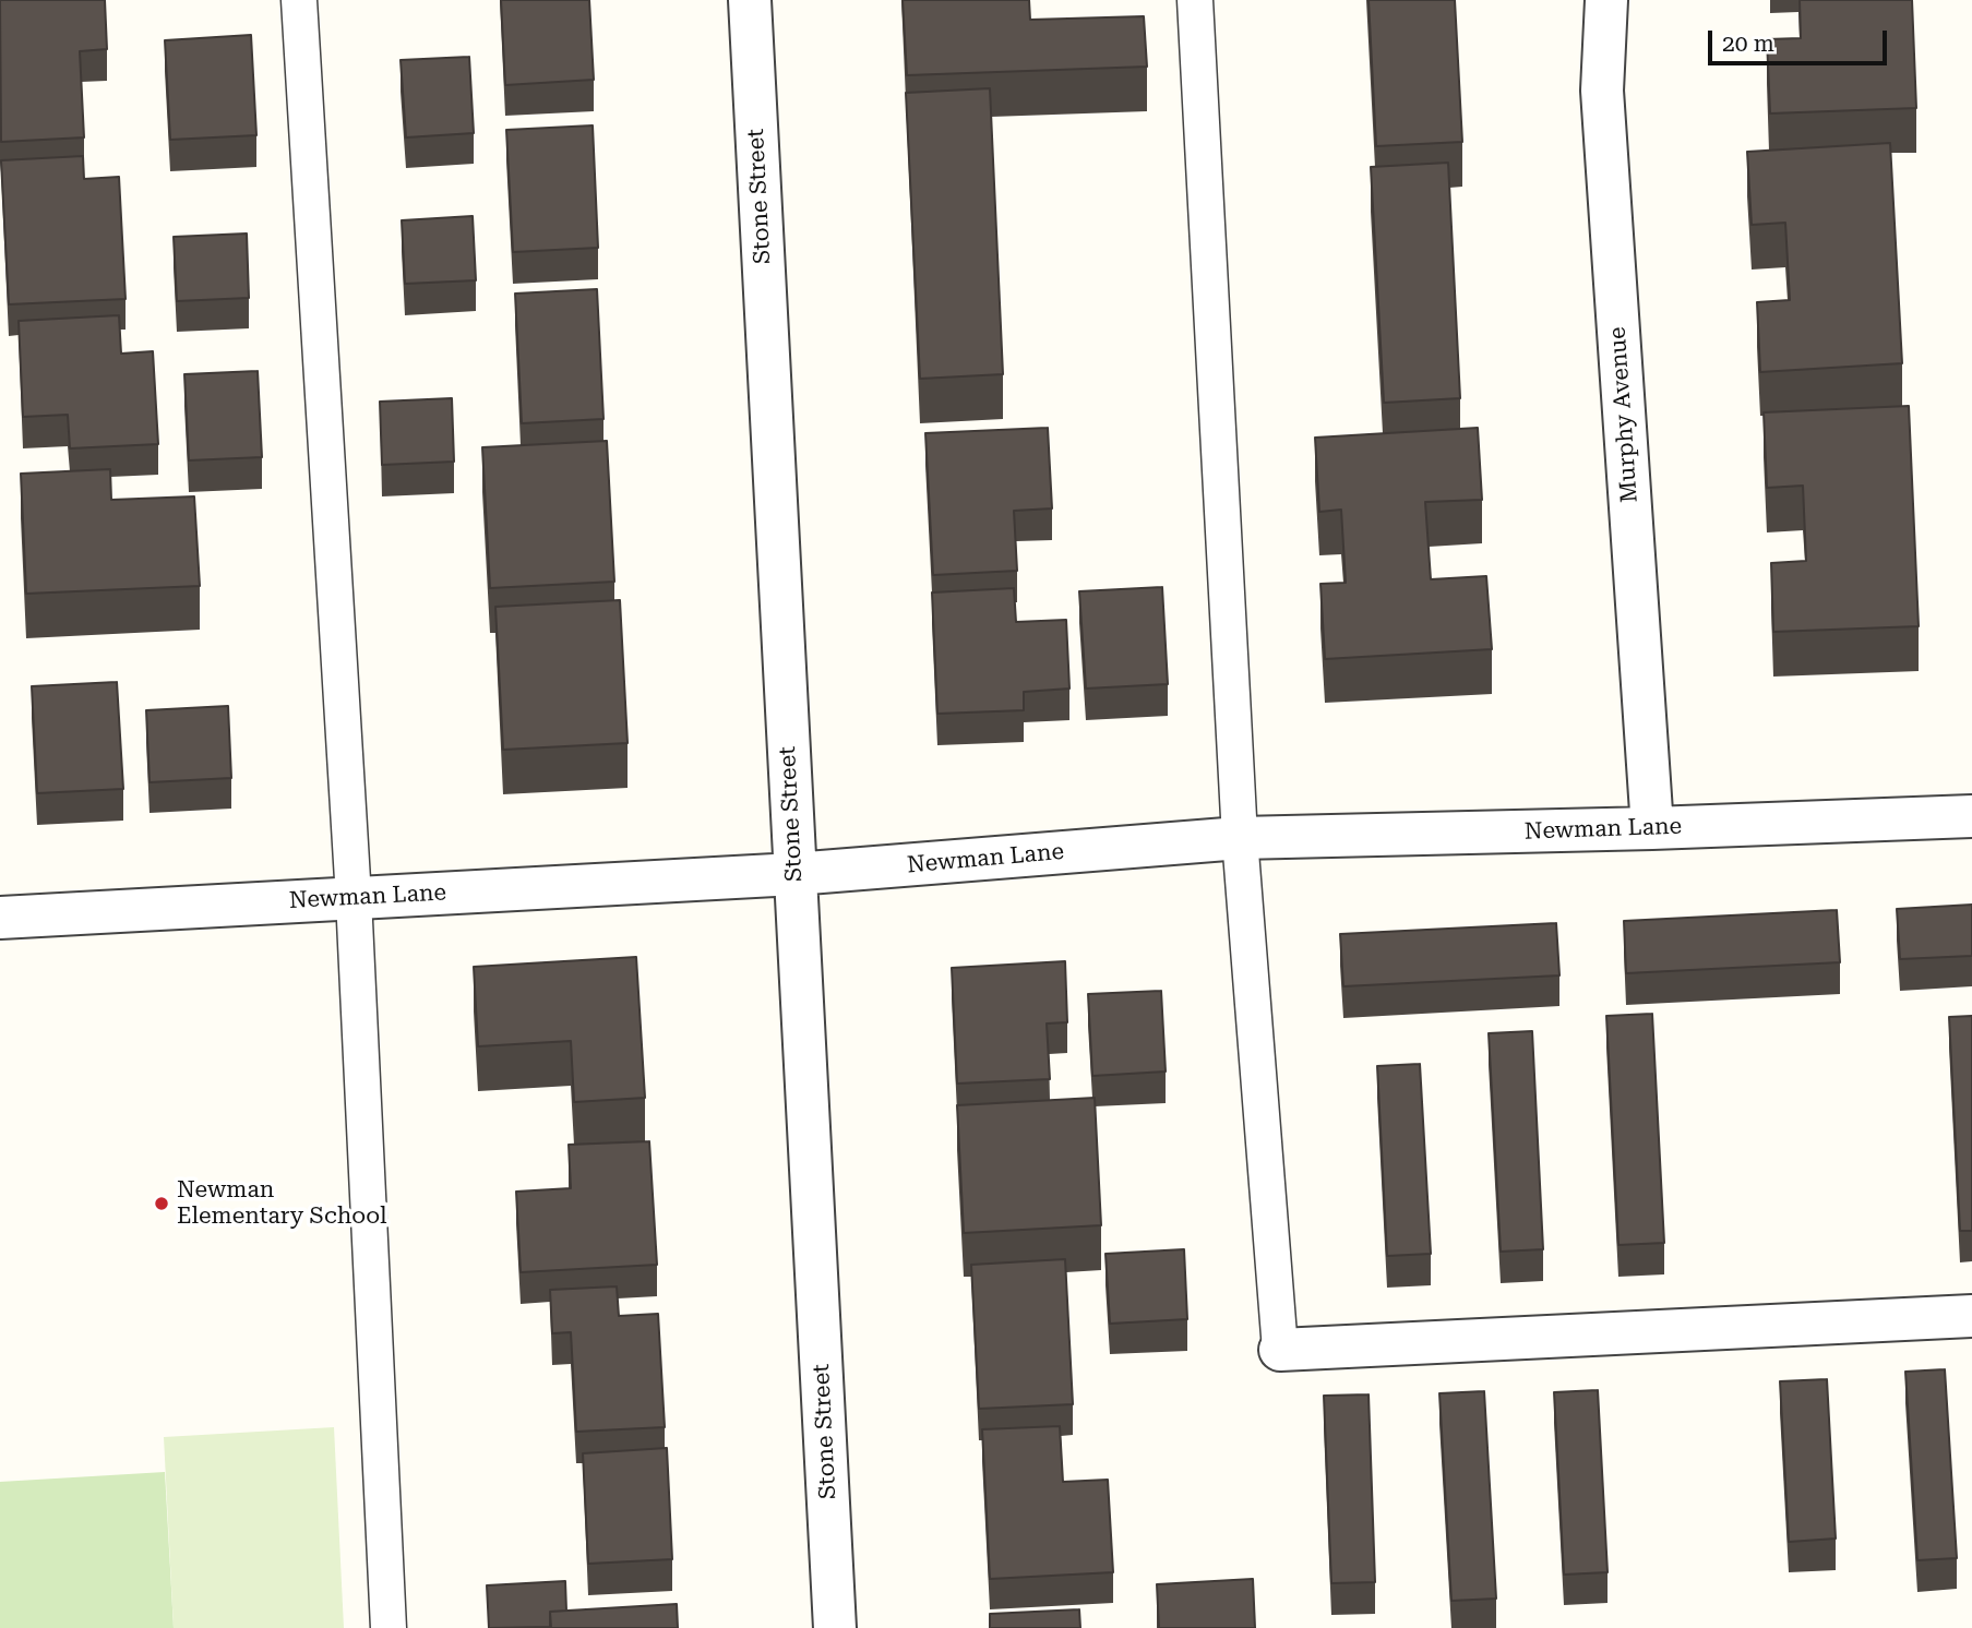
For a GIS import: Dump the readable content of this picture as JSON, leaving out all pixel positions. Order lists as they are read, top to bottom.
{
  "streets": {
    "street": ["Stone Street", "Murphy Avenue", "Newman Lane"]
  },
  "crossings": [
    ["Stone Street", "Newman Lane"],
    ["Murphy Avenue", "Newman Lane"]
  ],
  "places": ["Newman Elementary School"],
  "scale_bar": "20 m"
}
